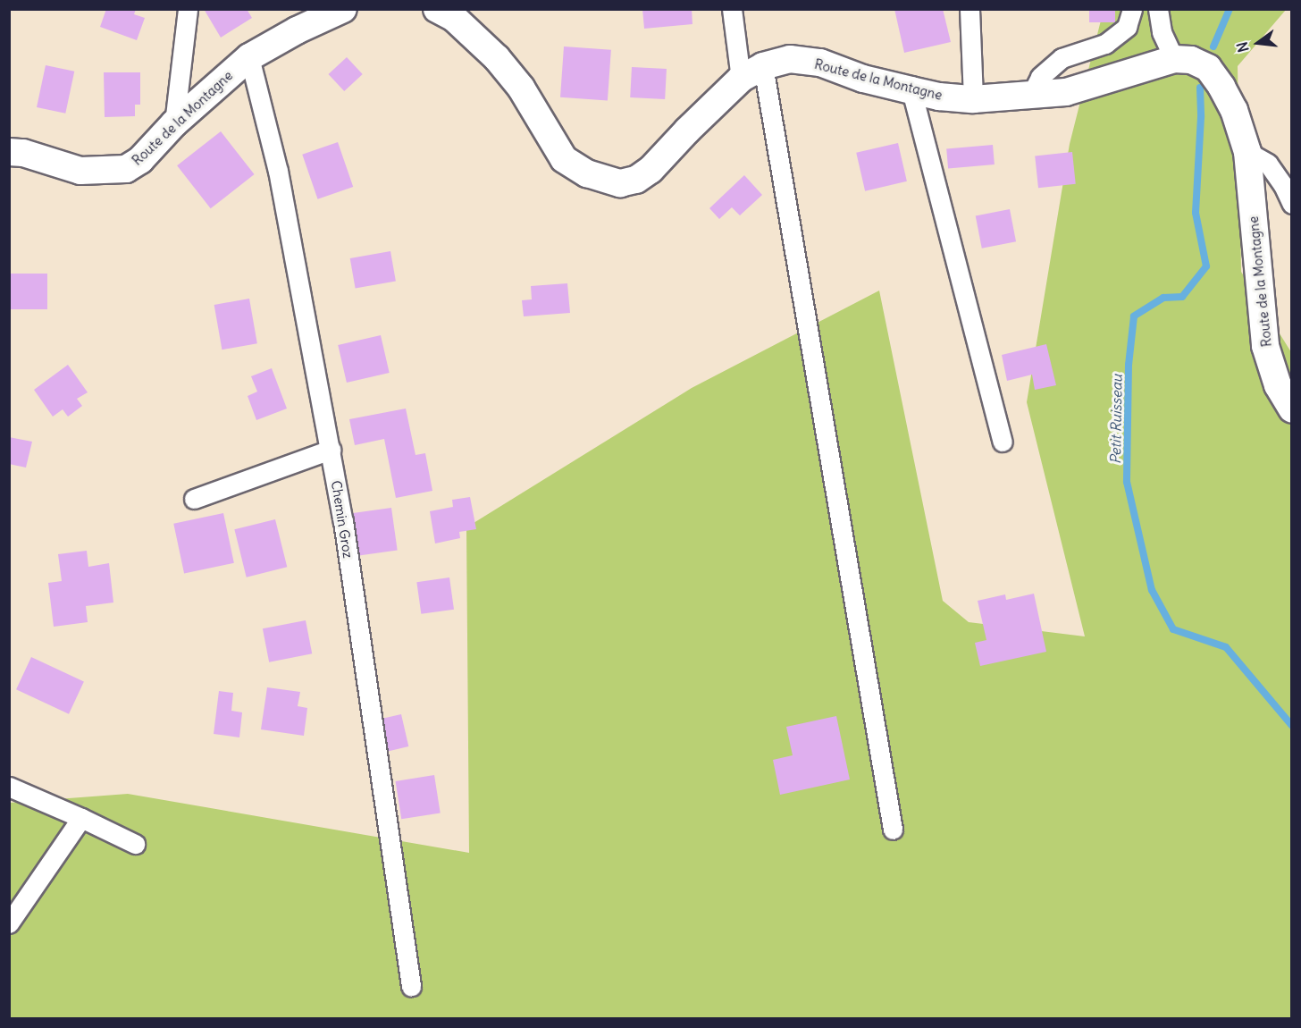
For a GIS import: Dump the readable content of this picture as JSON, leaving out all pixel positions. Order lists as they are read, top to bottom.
{
  "streets": {
    "main road": ["Route de la Montagne"],
    "street": ["Chemin Groz"]
  },
  "crossings": [
    ["Route de la Montagne", "Chemin Groz"]
  ],
  "water": ["Petit Ruisseau"],
  "north": "left"
}
